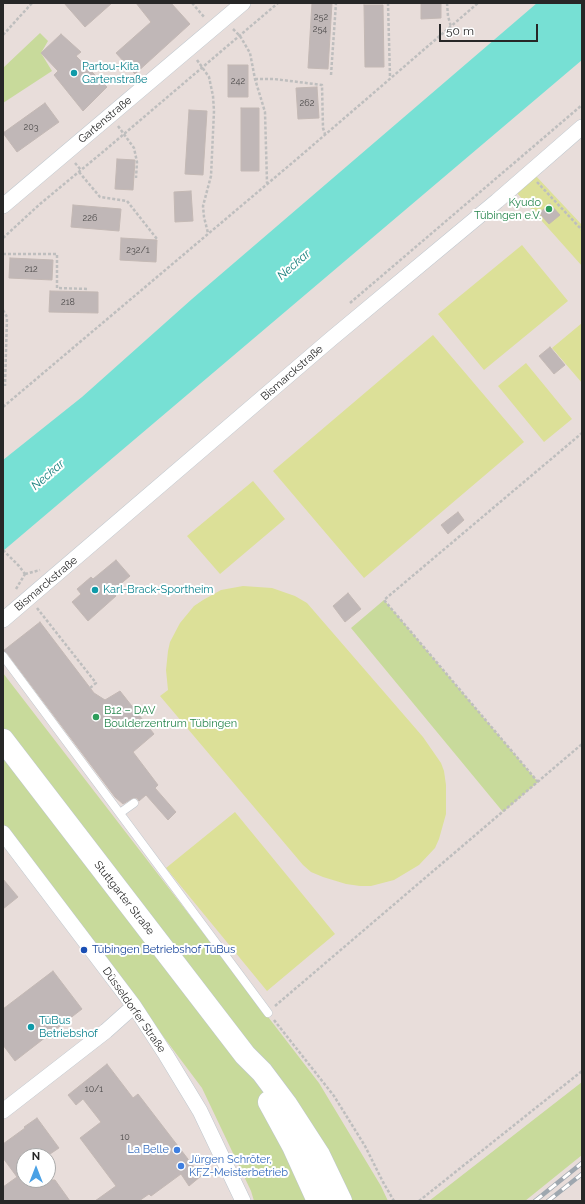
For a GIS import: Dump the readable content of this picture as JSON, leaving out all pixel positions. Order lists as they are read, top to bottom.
{
  "streets": {
    "main road": ["Stuttgarter Straße"],
    "street": ["Gartenstraße", "Bismarckstraße", "Düsseldorfer Straße"]
  },
  "water": ["Neckar"],
  "places": [
    "Partou-Kita Gartenstraße",
    "Kyudo Tübingen e.V.",
    "Karl-Brack-Sportheim",
    "B12 – DAV Boulderzentrum Tübingen",
    "Tübingen Betriebshof TüBus",
    "TüBus Betriebshof",
    "La Belle",
    "Jürgen Schröter, KFZ-Meisterbetrieb"
  ],
  "house_numbers": [
    "252",
    "254",
    "242",
    "262",
    "203",
    "226",
    "232/1",
    "212",
    "218",
    "10/1",
    "10"
  ],
  "scale_bar": "50 m",
  "north": "top"
}
